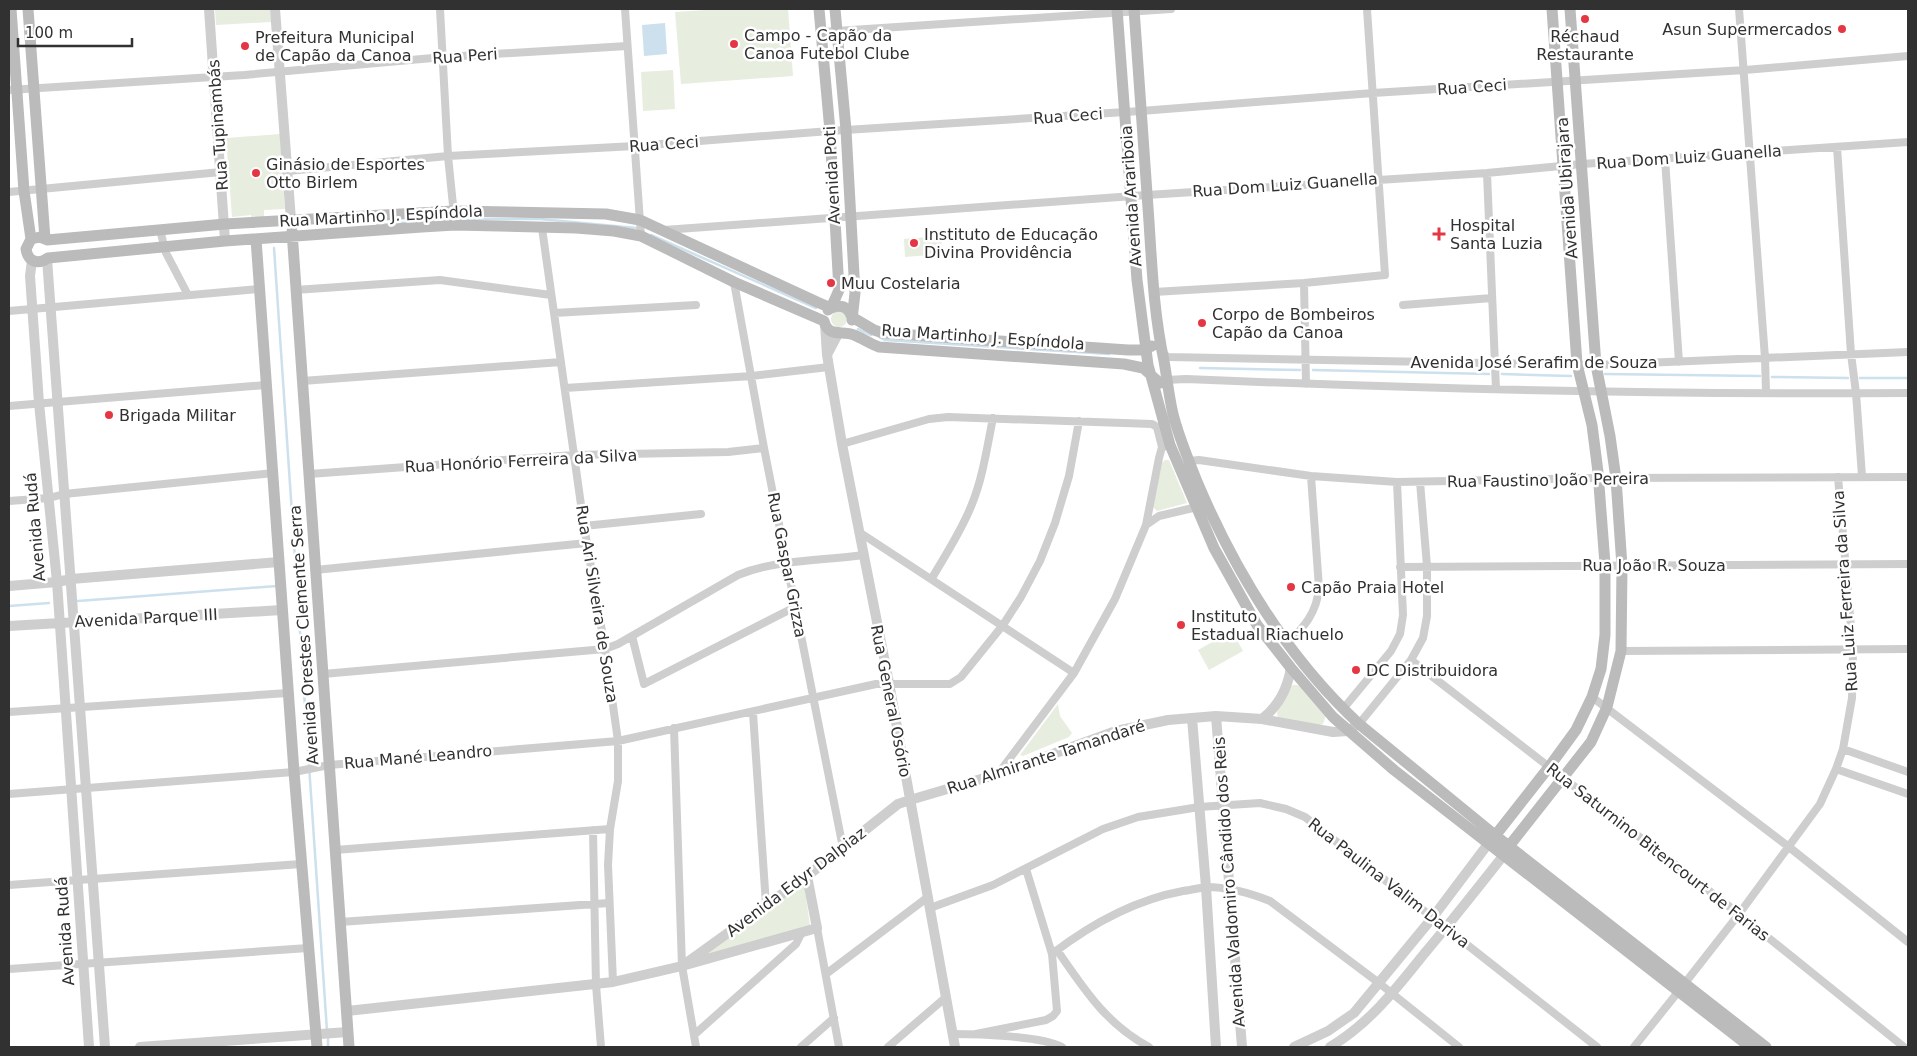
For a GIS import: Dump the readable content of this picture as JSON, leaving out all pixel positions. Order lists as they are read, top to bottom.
{
  "streets": {
    "main road": [
      "Avenida Poti",
      "Avenida Ubirajara",
      "Avenida Arariboia",
      "Rua Martinho J. Espíndola",
      "Avenida Rudá",
      "Avenida Orestes Clemente Serra"
    ],
    "street": [
      "Rua Peri",
      "Rua Ceci",
      "Rua Tupinambás",
      "Rua Dom Luiz Guanella",
      "Avenida José Serafim de Souza",
      "Rua Honório Ferreira da Silva",
      "Rua Faustino João Pereira",
      "Rua Gaspar Grizza",
      "Rua João R. Souza",
      "Rua Luiz Ferreira da Silva",
      "Rua Ari Silveira de Souza",
      "Avenida Parque III",
      "Rua General Osório",
      "Rua Mané Leandro",
      "Rua Almirante Tamandaré",
      "Rua Saturnino Bitencourt de Farias",
      "Avenida Edyr Dalpiaz",
      "Avenida Valdomiro Cândido dos Reis",
      "Rua Paulina Valim Dariva"
    ]
  },
  "crossings": [
    ["Rua Peri", "Rua Tupinambás"],
    ["Rua Peri", "Avenida Rudá"],
    ["Rua Ceci", "Avenida Poti"],
    ["Rua Ceci", "Avenida Ubirajara"],
    ["Rua Ceci", "Avenida Arariboia"],
    ["Rua Tupinambás", "Rua Martinho J. Espíndola"],
    ["Rua Dom Luiz Guanella", "Avenida Poti"],
    ["Rua Dom Luiz Guanella", "Avenida Ubirajara"],
    ["Rua Dom Luiz Guanella", "Avenida Arariboia"],
    ["Rua Dom Luiz Guanella", "Rua Martinho J. Espíndola"],
    ["Rua Dom Luiz Guanella", "Rua Luiz Ferreira da Silva"],
    ["Avenida Poti", "Rua Martinho J. Espíndola"],
    ["Avenida Poti", "Rua General Osório"],
    ["Avenida Ubirajara", "Avenida Arariboia"],
    ["Avenida Ubirajara", "Avenida José Serafim de Souza"],
    ["Avenida Ubirajara", "Rua Faustino João Pereira"],
    ["Avenida Ubirajara", "Rua João R. Souza"],
    ["Avenida Ubirajara", "Rua Saturnino Bitencourt de Farias"],
    ["Avenida Arariboia", "Rua Martinho J. Espíndola"],
    ["Avenida Arariboia", "Avenida José Serafim de Souza"],
    ["Avenida Arariboia", "Rua Faustino João Pereira"],
    ["Avenida Arariboia", "Rua Almirante Tamandaré"],
    ["Rua Martinho J. Espíndola", "Avenida José Serafim de Souza"],
    ["Rua Martinho J. Espíndola", "Avenida Rudá"],
    ["Rua Martinho J. Espíndola", "Rua Gaspar Grizza"],
    ["Rua Martinho J. Espíndola", "Rua Ari Silveira de Souza"],
    ["Rua Martinho J. Espíndola", "Avenida Orestes Clemente Serra"],
    ["Rua Martinho J. Espíndola", "Rua General Osório"],
    ["Avenida José Serafim de Souza", "Rua Luiz Ferreira da Silva"],
    ["Rua Honório Ferreira da Silva", "Rua Gaspar Grizza"],
    ["Rua Honório Ferreira da Silva", "Rua Ari Silveira de Souza"],
    ["Rua Honório Ferreira da Silva", "Avenida Orestes Clemente Serra"],
    ["Rua Faustino João Pereira", "Rua Luiz Ferreira da Silva"],
    ["Avenida Rudá", "Avenida Parque III"],
    ["Avenida Rudá", "Rua Mané Leandro"],
    ["Rua Gaspar Grizza", "Rua Mané Leandro"],
    ["Rua Gaspar Grizza", "Avenida Edyr Dalpiaz"],
    ["Rua João R. Souza", "Rua Luiz Ferreira da Silva"],
    ["Rua Luiz Ferreira da Silva", "Rua Saturnino Bitencourt de Farias"],
    ["Rua Ari Silveira de Souza", "Rua Mané Leandro"],
    ["Avenida Parque III", "Avenida Orestes Clemente Serra"],
    ["Avenida Orestes Clemente Serra", "Rua Mané Leandro"],
    ["Rua General Osório", "Rua Mané Leandro"],
    ["Rua General Osório", "Rua Almirante Tamandaré"],
    ["Rua General Osório", "Avenida Edyr Dalpiaz"],
    ["Rua General Osório", "Rua Paulina Valim Dariva"],
    ["Rua Almirante Tamandaré", "Avenida Edyr Dalpiaz"],
    ["Rua Almirante Tamandaré", "Avenida Valdomiro Cândido dos Reis"],
    ["Avenida Valdomiro Cândido dos Reis", "Rua Paulina Valim Dariva"]
  ],
  "places": {
    "other": [
      "Réchaud Restaurante",
      "Asun Supermercados",
      "Campo - Capão da Canoa Futebol Clube",
      "Prefeitura Municipal de Capão da Canoa",
      "Ginásio de Esportes Otto Birlem",
      "Instituto de Educação Divina Providência",
      "Muu Costelaria",
      "Corpo de Bombeiros Capão da Canoa",
      "Brigada Militar",
      "Capão Praia Hotel",
      "Instituto Estadual Riachuelo",
      "DC Distribuidora"
    ],
    "health": ["Hospital Santa Luzia"]
  },
  "scale_bar": "100 m"
}
